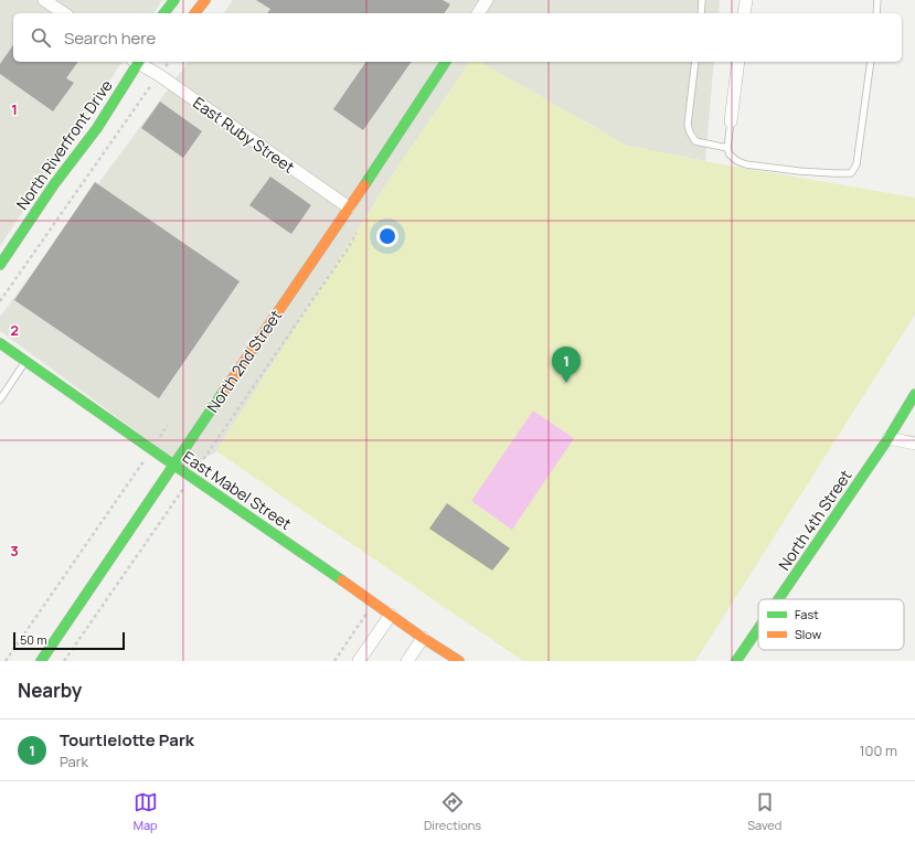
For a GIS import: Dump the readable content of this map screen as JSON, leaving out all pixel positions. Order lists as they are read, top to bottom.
{
  "streets": {
    "street": [
      "East Ruby Street",
      "North Riverfront Drive",
      "North 2nd Street",
      "East Mabel Street",
      "North 4th Street"
    ]
  },
  "crossings": [
    ["East Ruby Street", "North 2nd Street"],
    ["North 2nd Street", "East Mabel Street"]
  ],
  "legend": ["Fast", "Slow"],
  "scale_bar": "50 m",
  "page": {
    "search": "Search here",
    "pins": "1",
    "scale": "50 m",
    "heading": "Nearby",
    "list": [
      {
        "mark": "1",
        "name": "Tourtlelotte Park",
        "note": "Park",
        "value": "100 m"
      }
    ],
    "nav": ["Map", "Directions", "Saved"]
  },
  "grid": {
    "rows": ["1", "2", "3"]
  }
}
